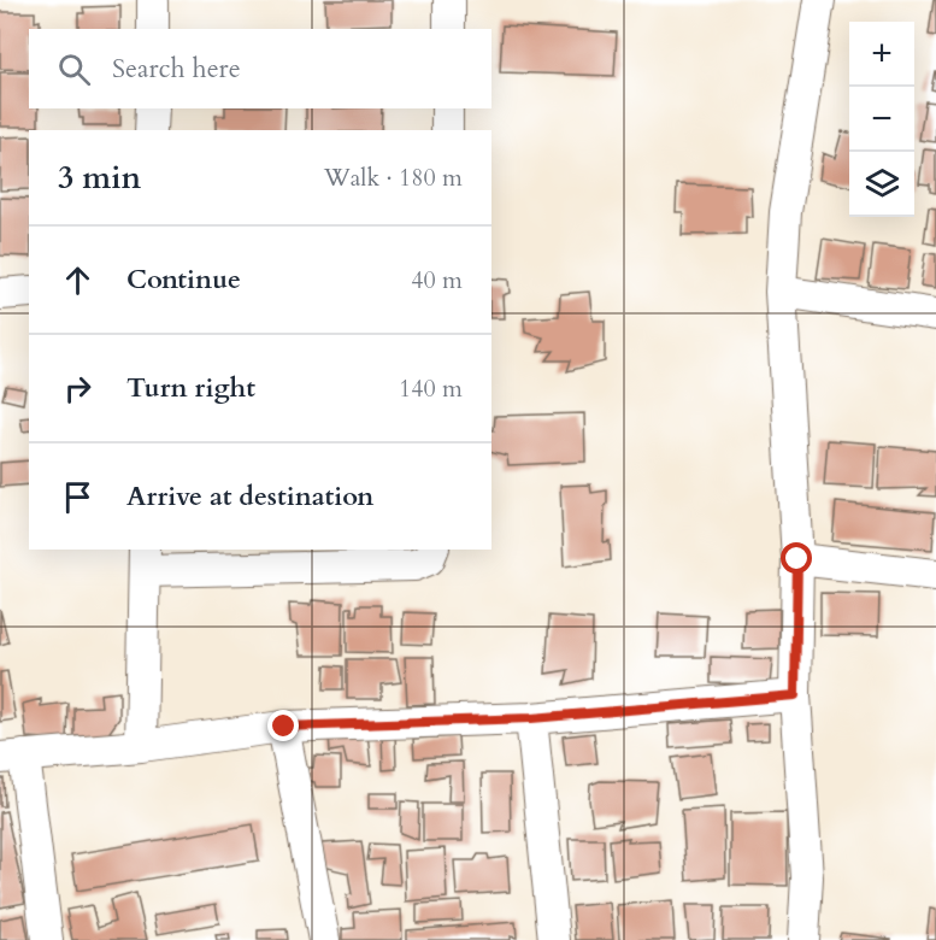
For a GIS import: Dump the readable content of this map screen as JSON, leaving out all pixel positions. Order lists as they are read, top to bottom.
{
  "page": {
    "map_buttons": ["+", "−"],
    "search": "Search here",
    "heading": ["3 min", "Walk · 180 m"],
    "list": [
      ["Continue", "40 m"],
      ["Turn right", "140 m"],
      "Arrive at destination"
    ]
  }
}
